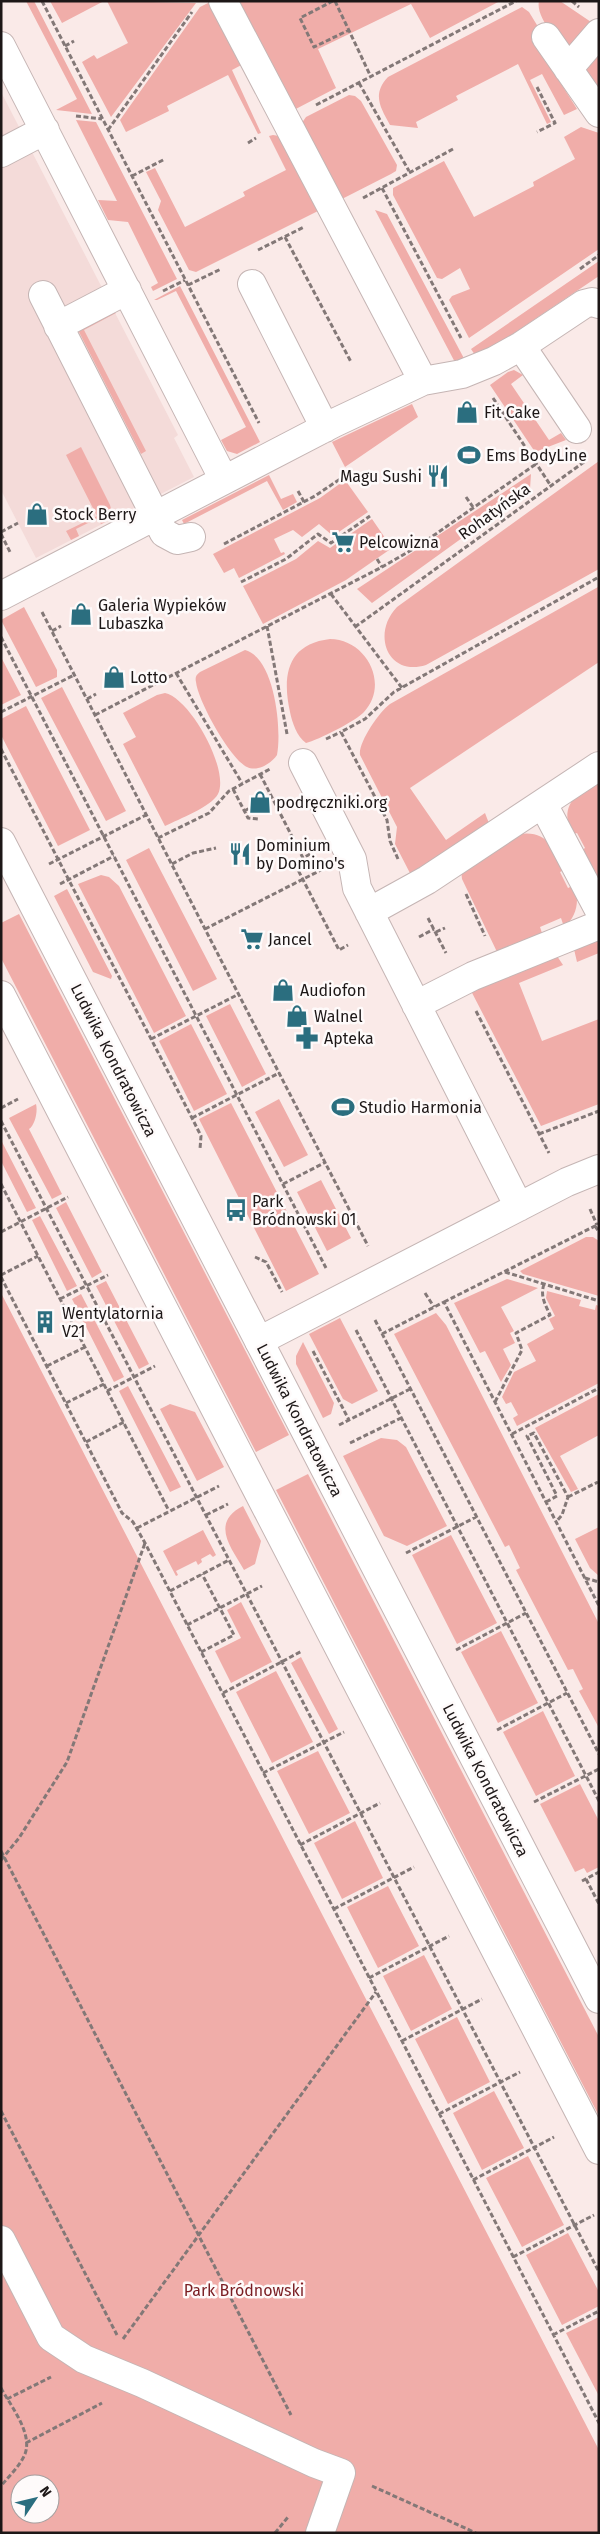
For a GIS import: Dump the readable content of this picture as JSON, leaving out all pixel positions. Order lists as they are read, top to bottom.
{
  "streets": {
    "street": ["Ludwika Kondratowicza"],
    "path": ["Rohatyńska"]
  },
  "parks": ["Park Bródnowski"],
  "places": {
    "shop": [
      "Fit Cake",
      "Stock Berry",
      "Galeria Wypieków Lubaszka",
      "Lotto",
      "podręczniki.org",
      "Audiofon",
      "Walnel"
    ],
    "sports": ["Ems BodyLine", "Studio Harmonia"],
    "restaurant": ["Magu Sushi", "Dominium by Domino's"],
    "supermarket": ["Pelcowizna", "Jancel"],
    "pharmacy": ["Apteka"],
    "bus stop": ["Park Bródnowski 01"],
    "building": ["Wentylatornia V21"]
  },
  "north": "top right"
}
